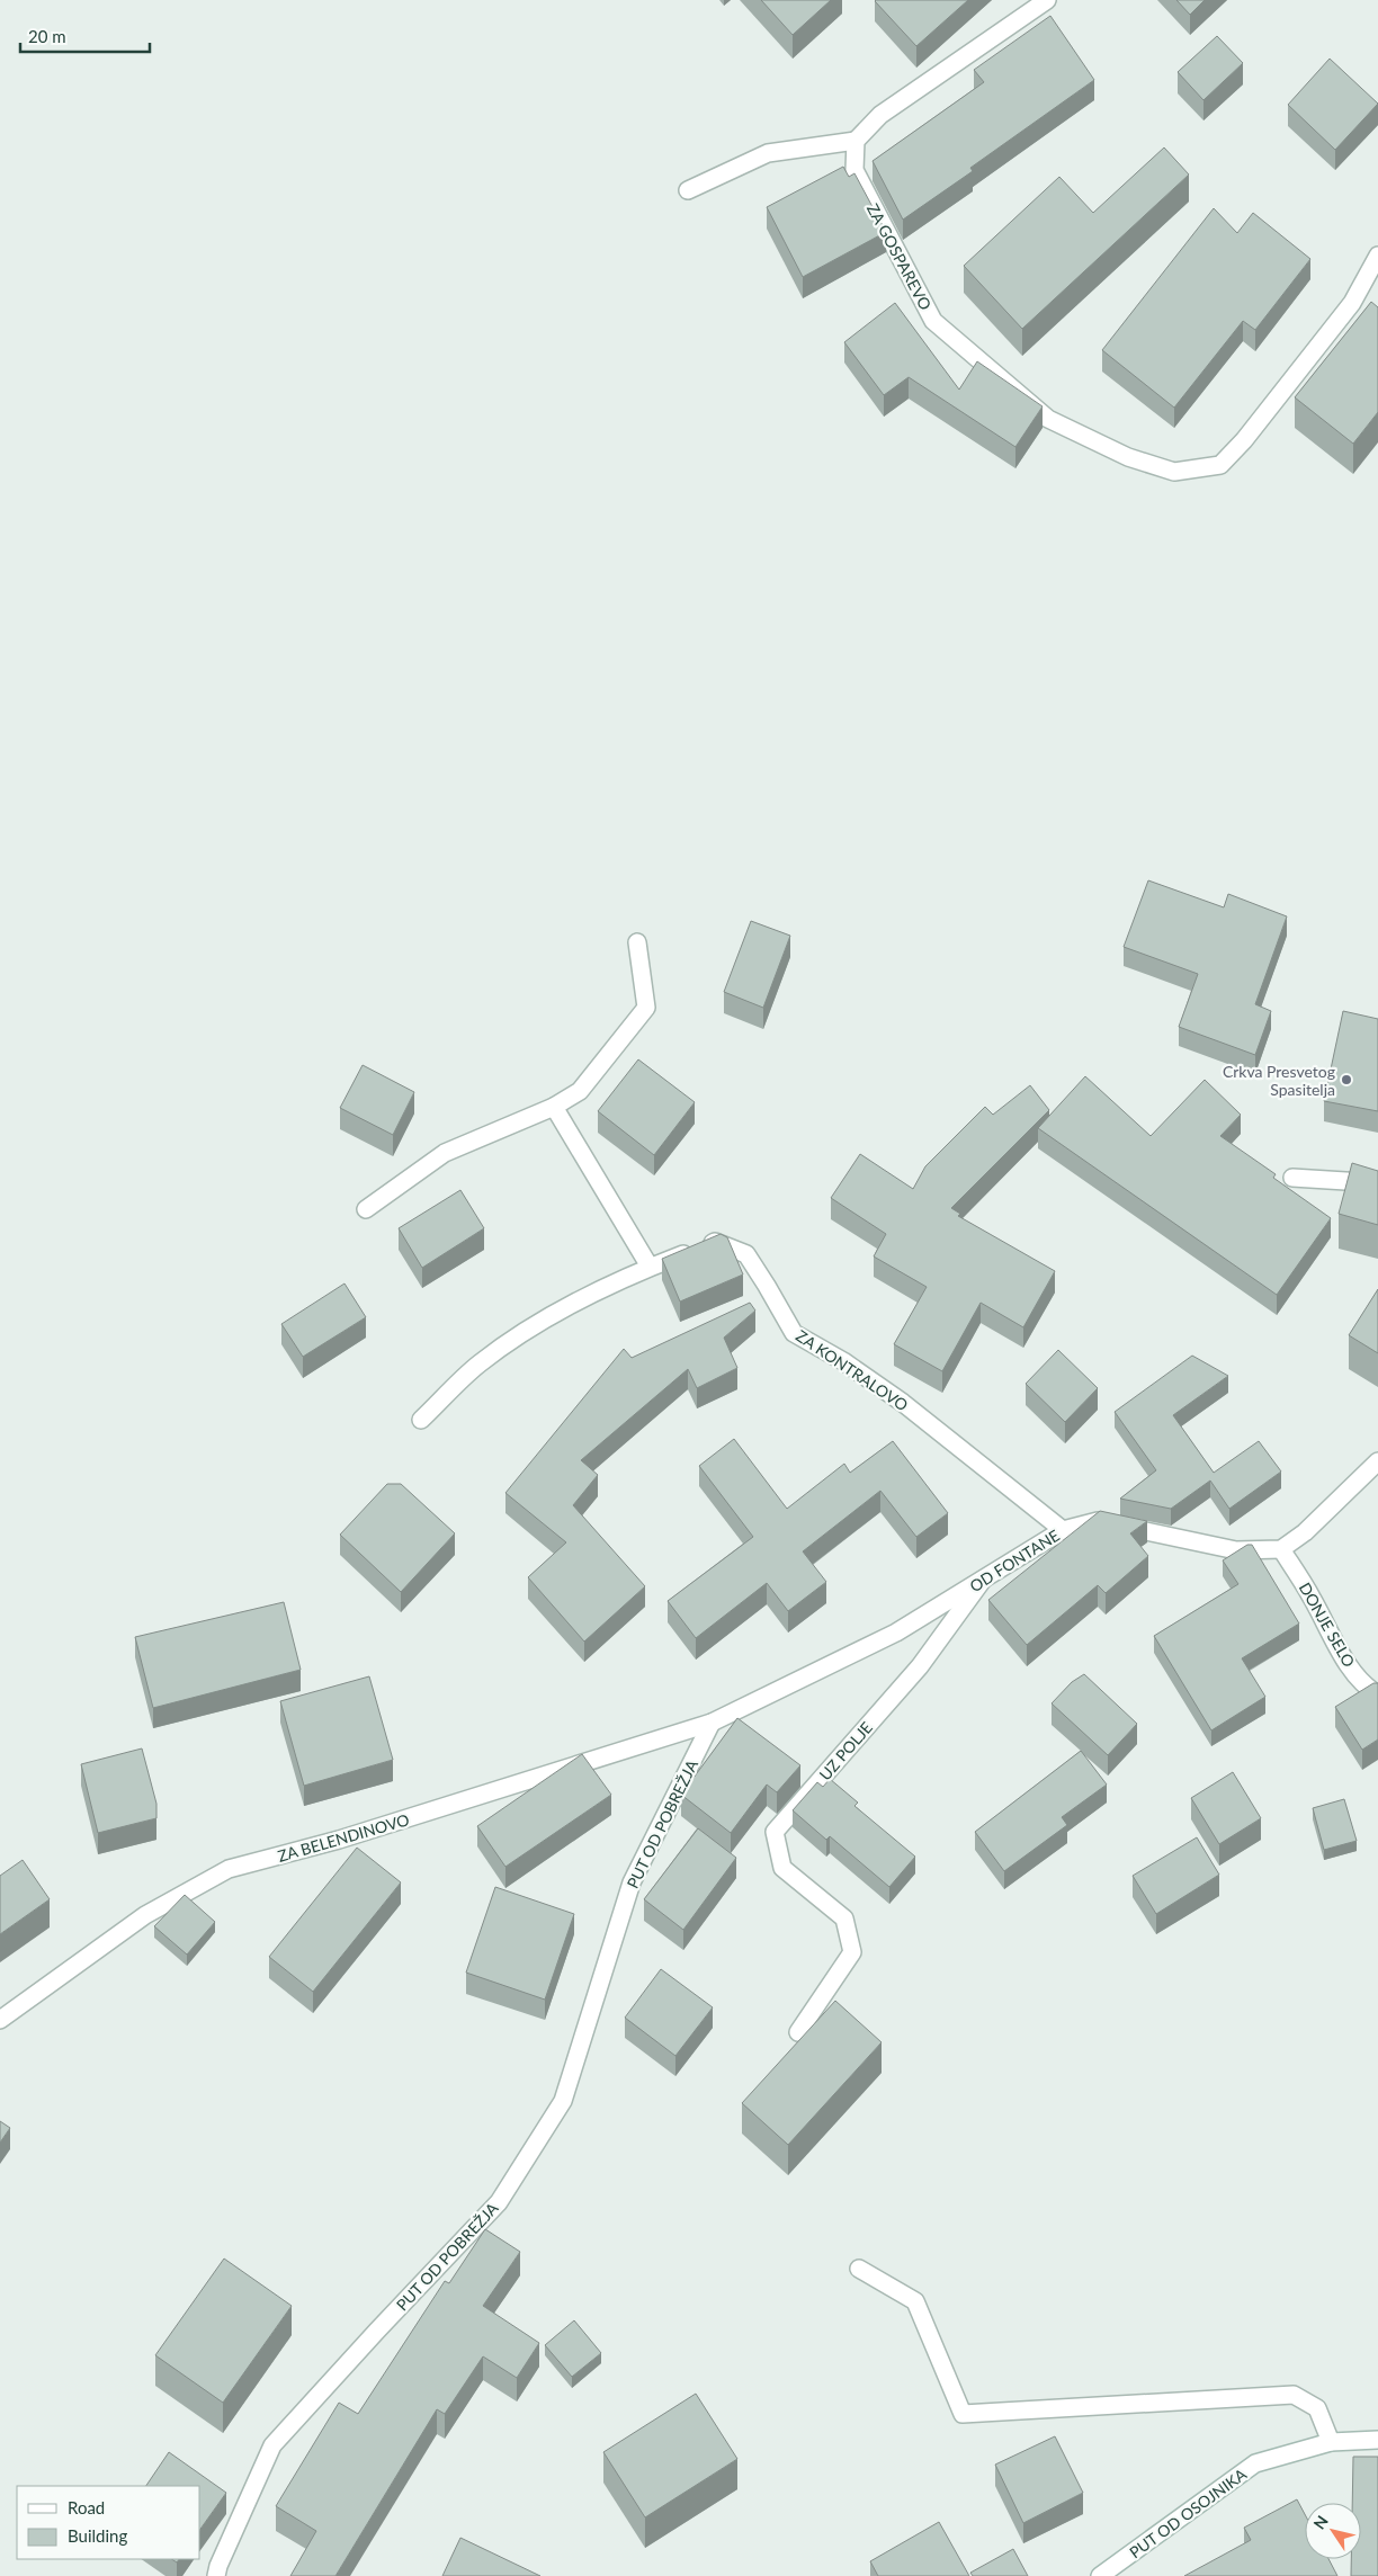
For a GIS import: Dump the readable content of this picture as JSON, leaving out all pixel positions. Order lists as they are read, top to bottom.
{
  "streets": {
    "street": [
      "ZA GOSPAREVO",
      "ZA KONTRALOVO",
      "OD FONTANE",
      "DONJE SELO",
      "UZ POLJE",
      "PUT OD POBREŽJA",
      "ZA BELENDINOVO",
      "PUT OD OSOJNIKA"
    ]
  },
  "crossings": [
    ["ZA KONTRALOVO", "OD FONTANE"],
    ["OD FONTANE", "DONJE SELO"],
    ["OD FONTANE", "UZ POLJE"],
    ["OD FONTANE", "PUT OD POBREŽJA"],
    ["OD FONTANE", "ZA BELENDINOVO"],
    ["PUT OD POBREŽJA", "ZA BELENDINOVO"]
  ],
  "places": ["Crkva Presvetog Spasitelja"],
  "legend": ["Road", "Building"],
  "scale_bar": "20 m",
  "north": "top left"
}
